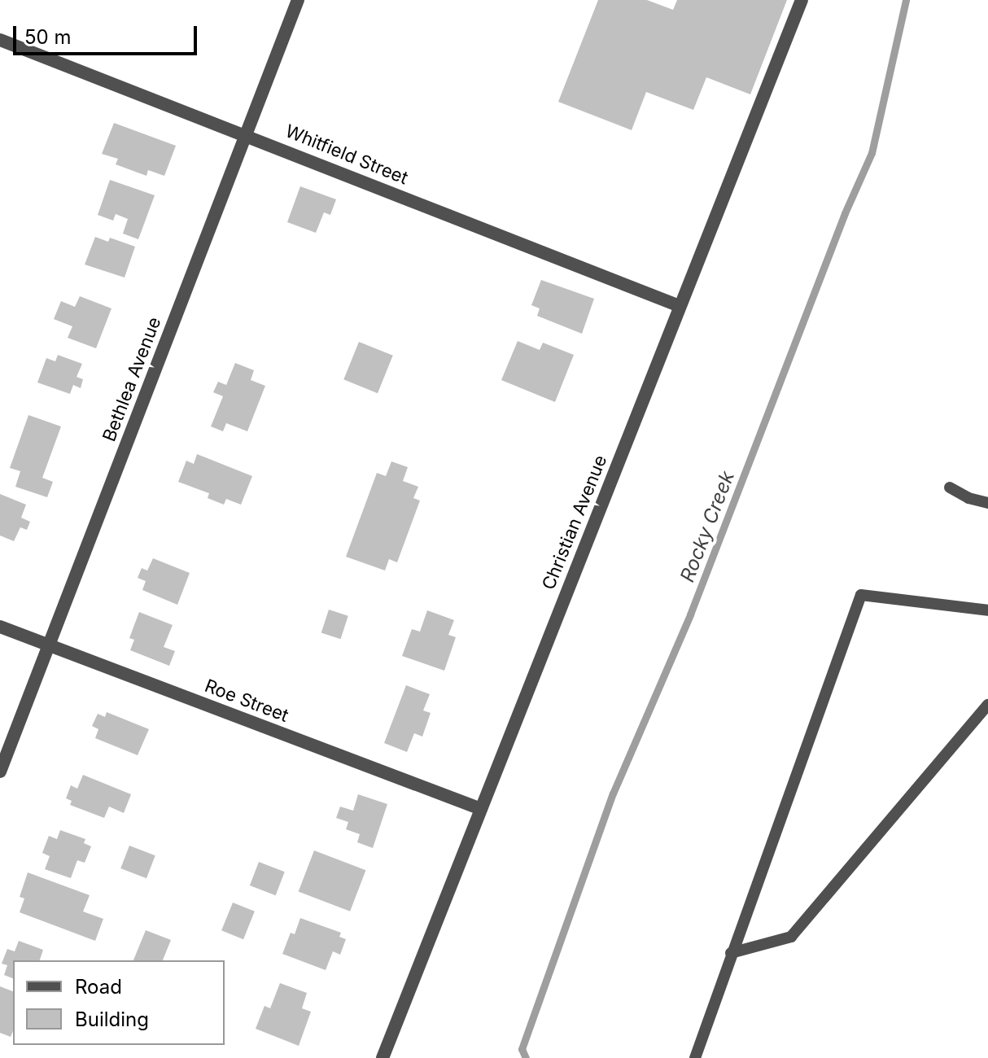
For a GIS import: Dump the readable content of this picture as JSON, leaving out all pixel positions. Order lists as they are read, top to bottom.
{
  "streets": {
    "street": [
      "Whitfield Street",
      "Bethlea Avenue",
      "Christian Avenue",
      "Roe Street"
    ]
  },
  "crossings": [
    ["Whitfield Street", "Bethlea Avenue"],
    ["Whitfield Street", "Christian Avenue"],
    ["Bethlea Avenue", "Roe Street"],
    ["Christian Avenue", "Roe Street"]
  ],
  "water": ["Rocky Creek"],
  "legend": ["Road", "Building"],
  "scale_bar": "50 m"
}
